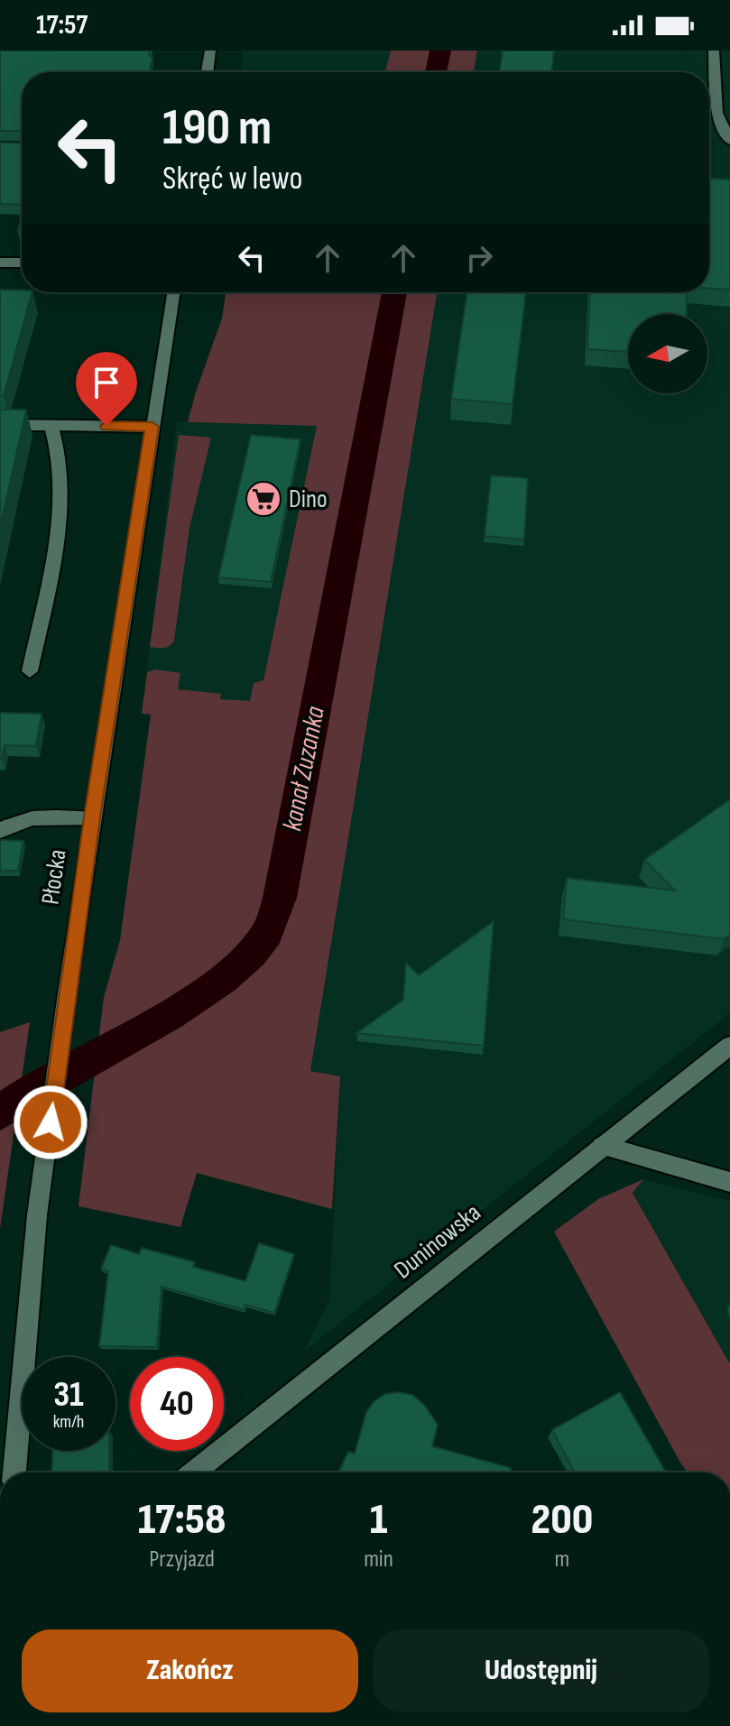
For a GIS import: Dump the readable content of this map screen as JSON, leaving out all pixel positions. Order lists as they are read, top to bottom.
{
  "streets": {
    "street": ["Płocka", "Duninowska"]
  },
  "water": ["kanał Zuzanka"],
  "places": {
    "supermarket": ["Dino"]
  },
  "north": "left",
  "page": {
    "status": "17:57",
    "turn": ["190 m", "Skręć w lewo"],
    "speed": "31 km/h",
    "limit": "40",
    "eta": [
      "17:58",
      "Przyjazd",
      "1",
      "min",
      "200",
      "m"
    ],
    "buttons": ["Zakończ", "Udostępnij"]
  }
}
